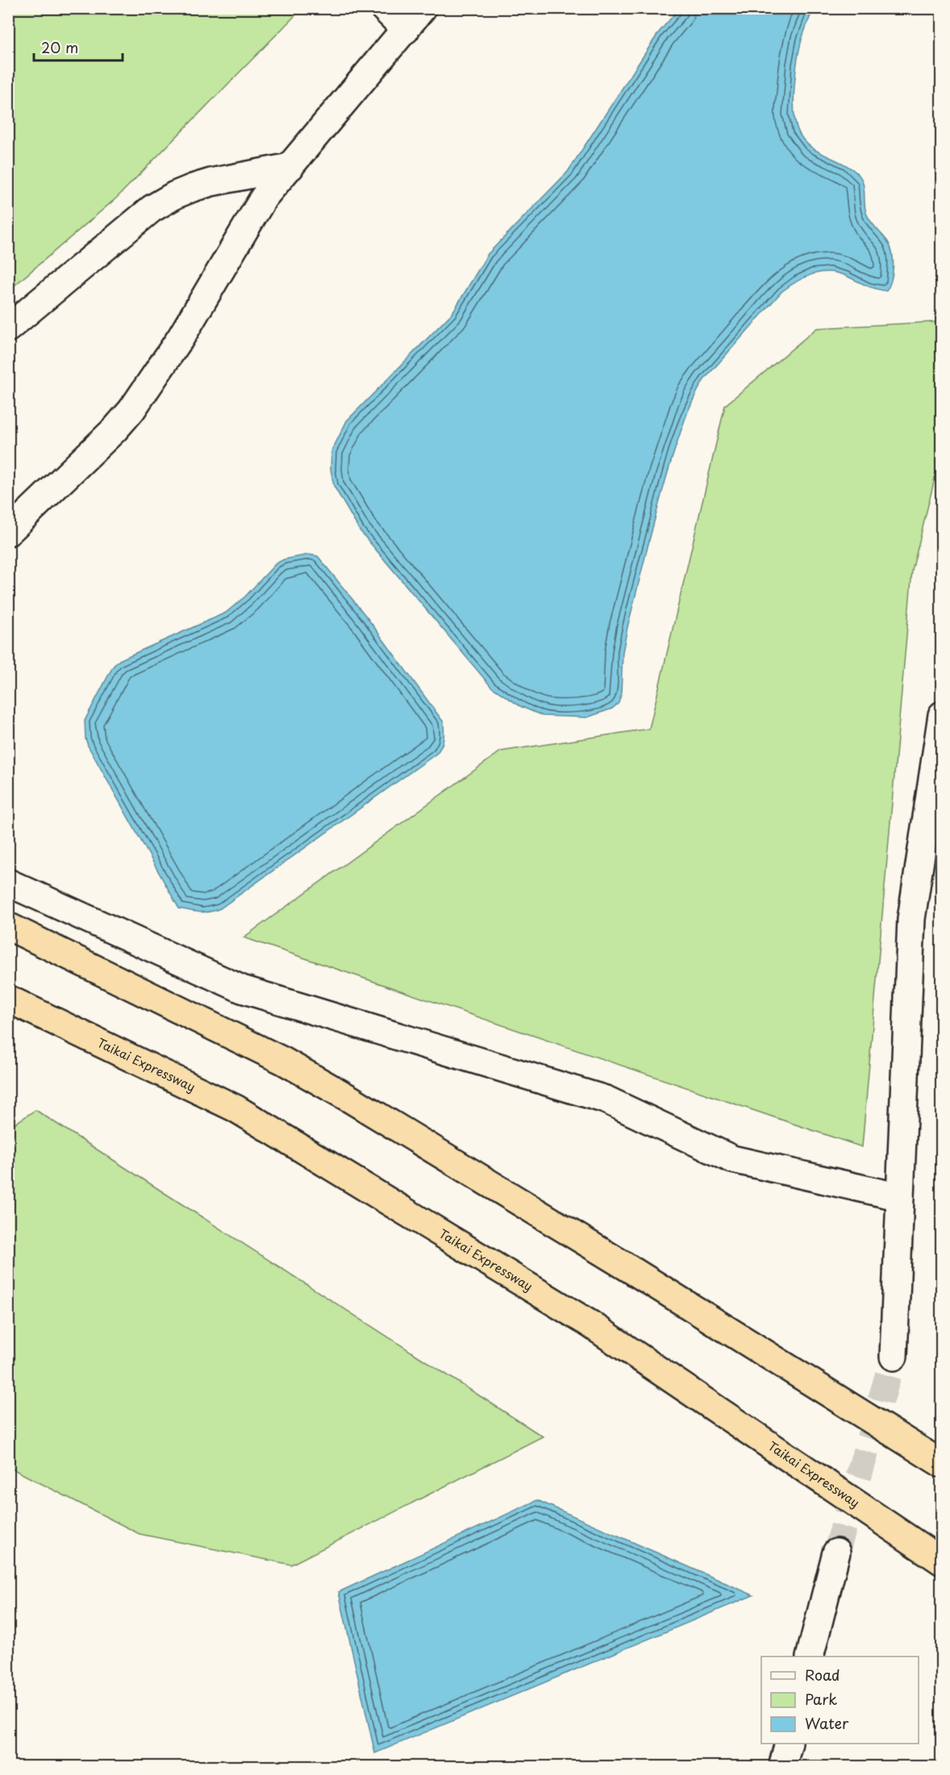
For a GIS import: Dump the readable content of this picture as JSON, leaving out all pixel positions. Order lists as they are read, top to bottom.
{
  "streets": {
    "highway": ["Taikai Expressway"]
  },
  "legend": ["Road", "Park", "Water"],
  "scale_bar": "20 m"
}
